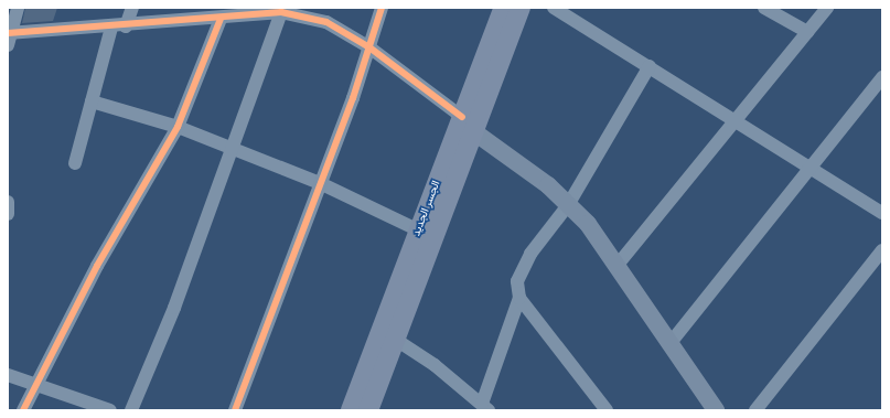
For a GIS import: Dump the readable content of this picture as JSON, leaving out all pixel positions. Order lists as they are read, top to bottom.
{
  "streets": {
    "main road": ["الجسر الجديد"]
  }
}
